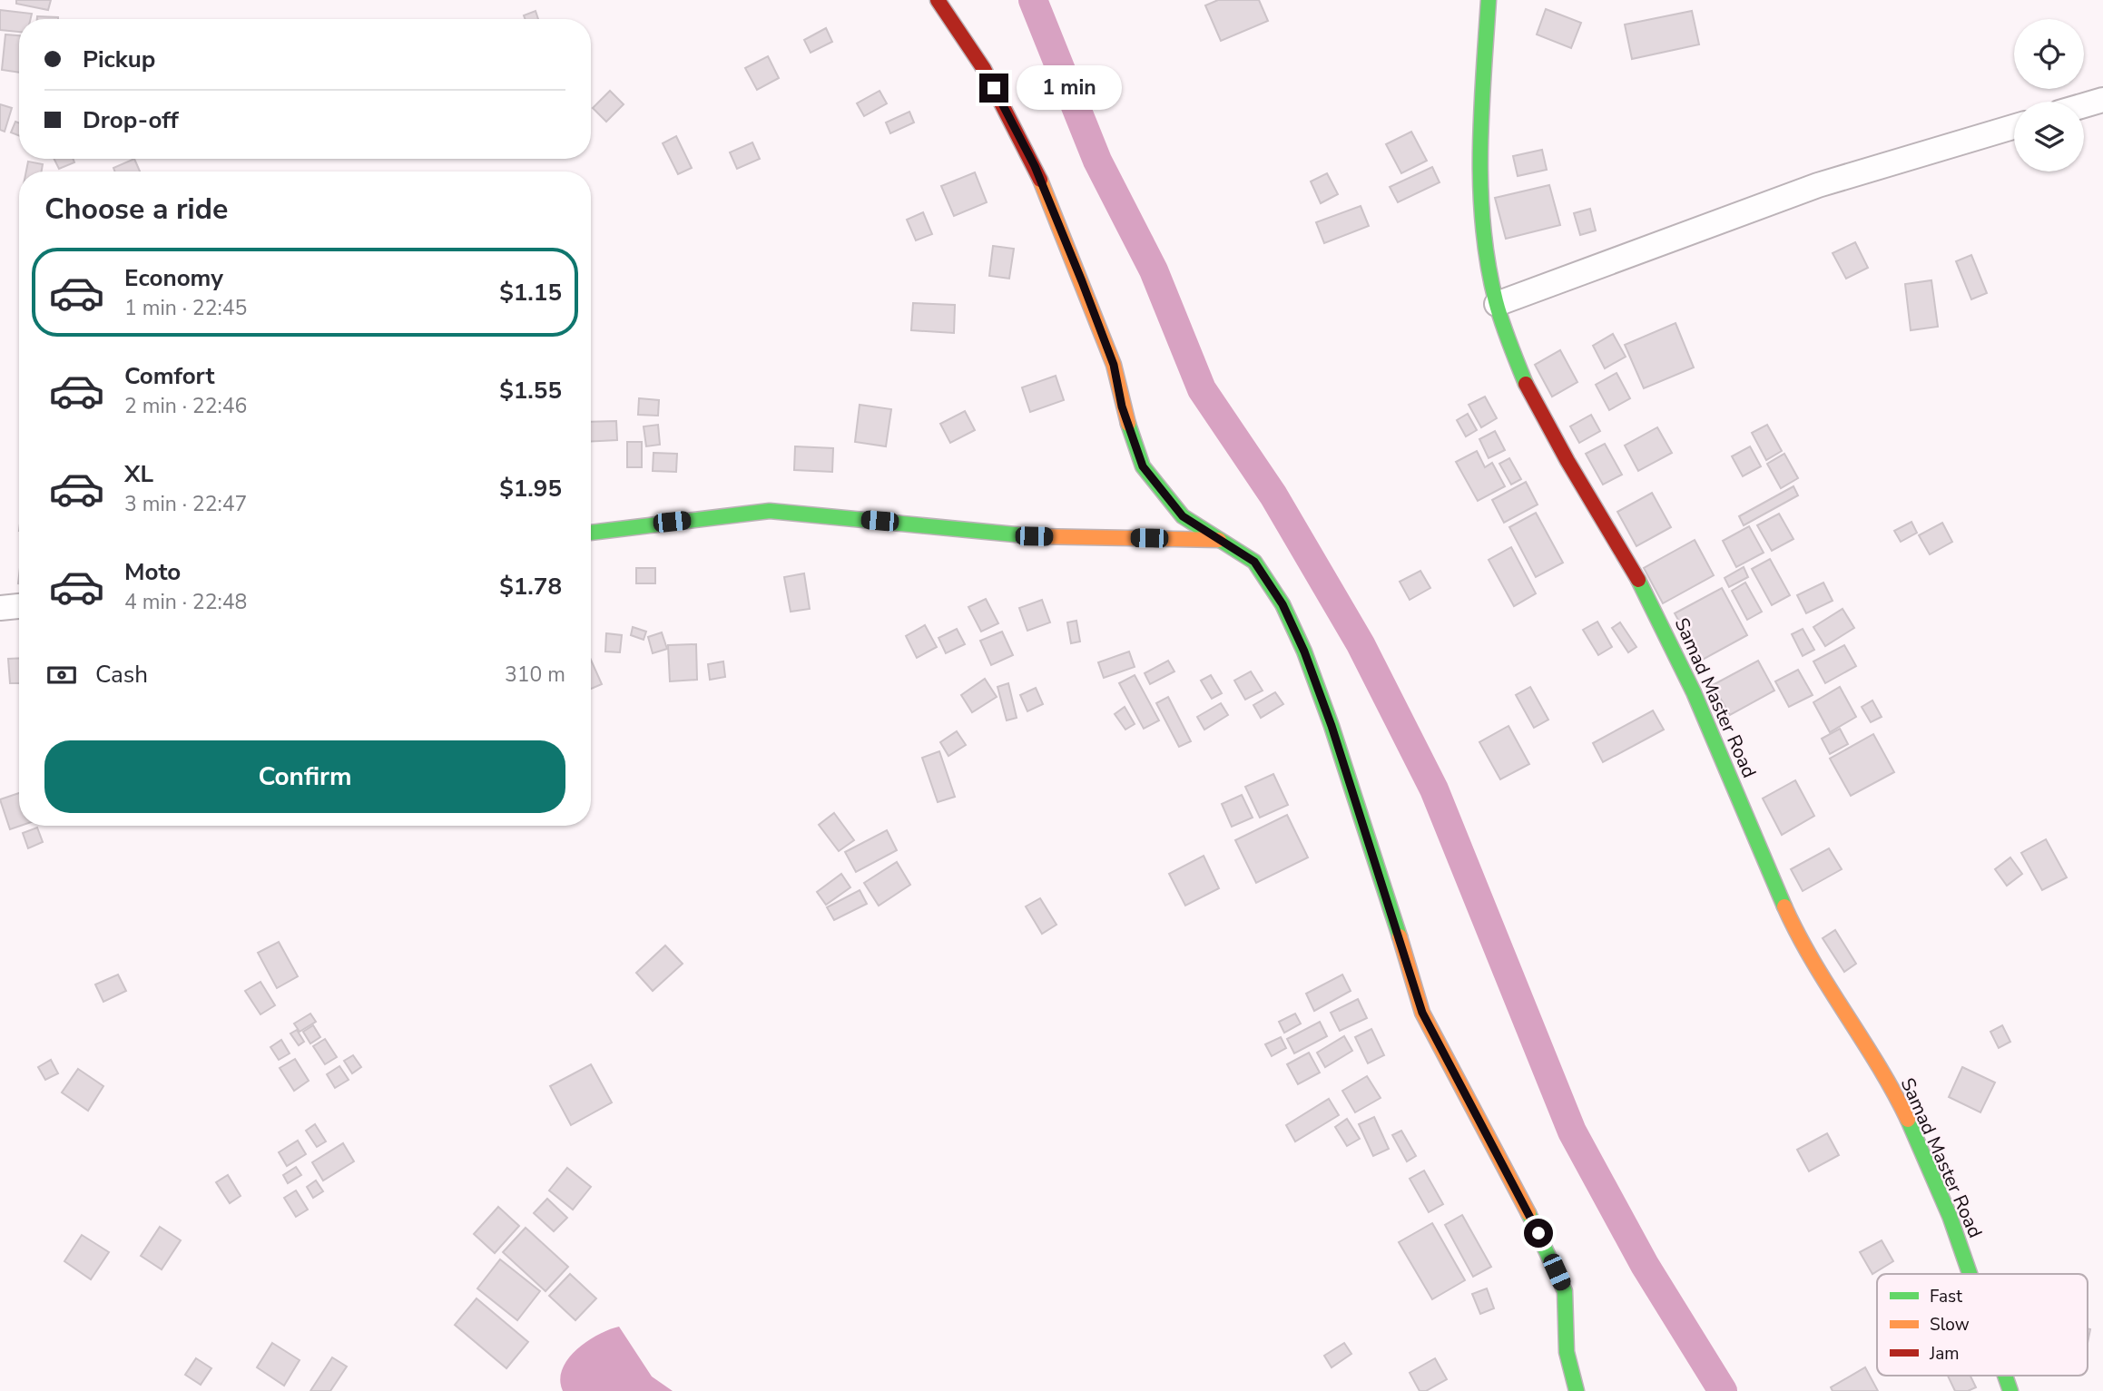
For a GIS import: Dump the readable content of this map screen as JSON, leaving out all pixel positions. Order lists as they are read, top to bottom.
{
  "streets": {
    "street": ["Samad Master Road"]
  },
  "legend": ["Fast", "Slow", "Jam"],
  "page": {
    "banner": ["Pickup", "Drop-off"],
    "bubble": "1 min",
    "heading": "Choose a ride",
    "list": [
      {
        "name": "Economy",
        "note": "1 min · 22:45",
        "value": "$1.15"
      },
      {
        "name": "Comfort",
        "note": "2 min · 22:46",
        "value": "$1.55"
      },
      {
        "name": "XL",
        "note": "3 min · 22:47",
        "value": "$1.95"
      },
      {
        "name": "Moto",
        "note": "4 min · 22:48",
        "value": "$1.78"
      }
    ],
    "pay": ["Cash", "310 m"],
    "buttons": "Confirm"
  }
}
